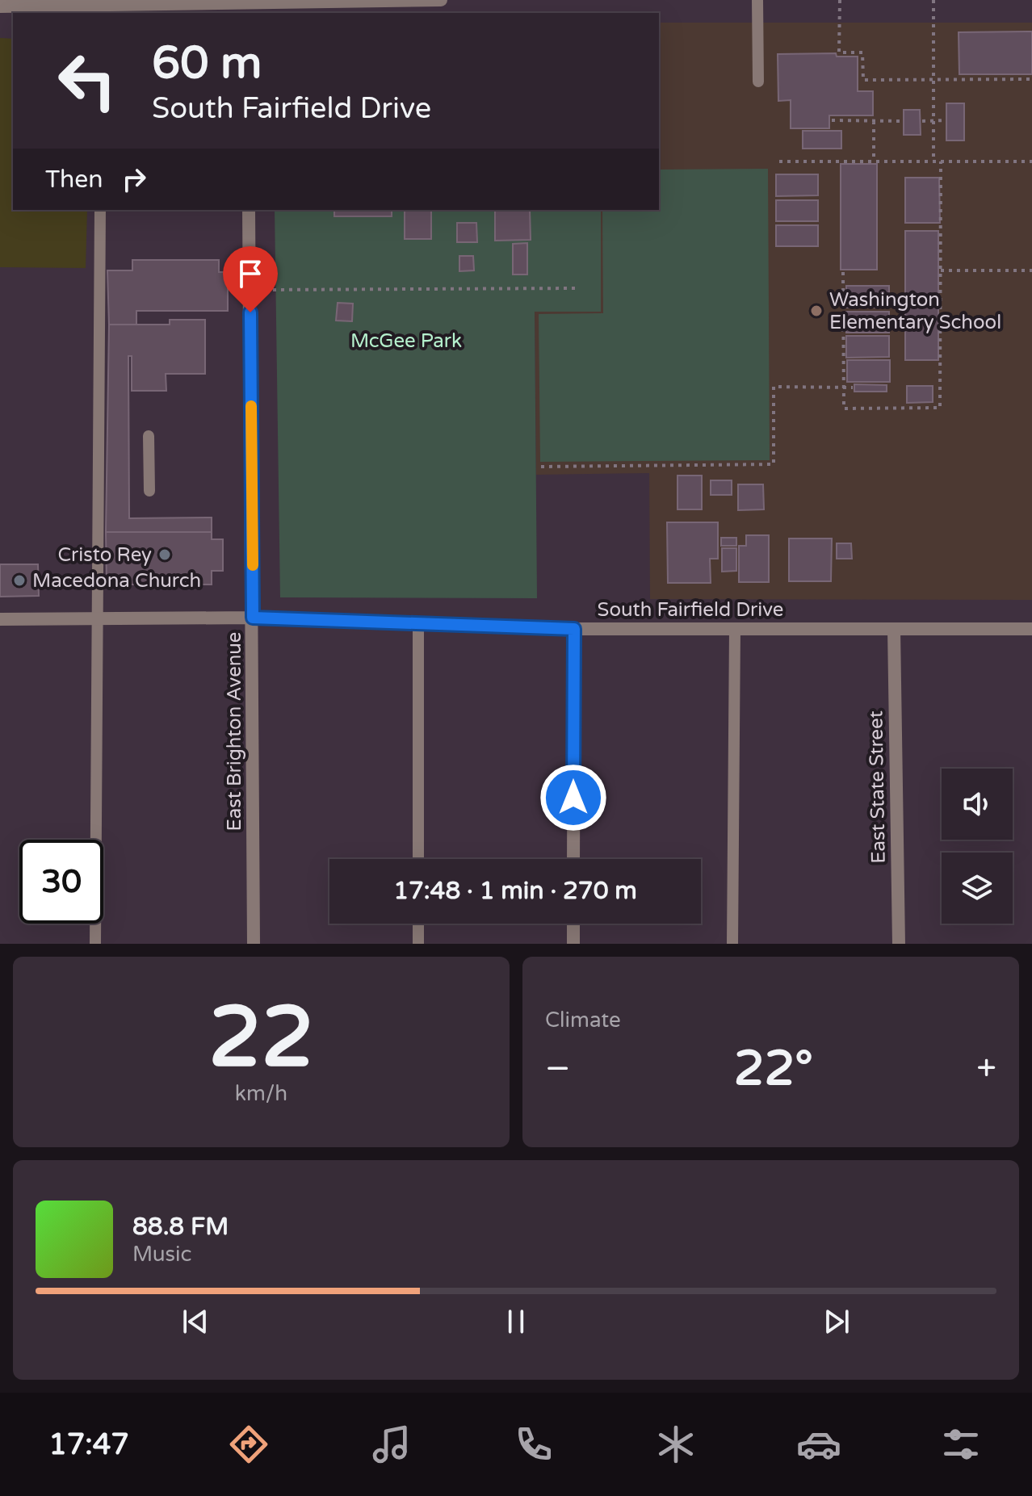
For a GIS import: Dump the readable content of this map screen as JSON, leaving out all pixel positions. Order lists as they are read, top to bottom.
{
  "streets": {
    "street": ["South Fairfield Drive", "East Brighton Avenue", "East State Street"]
  },
  "crossings": [
    ["South Fairfield Drive", "East Brighton Avenue"],
    ["South Fairfield Drive", "East State Street"]
  ],
  "parks": ["McGee Park"],
  "places": ["Washington Elementary School", "Cristo Rey", "Macedona Church"],
  "page": {
    "turn": ["60 m", "South Fairfield Drive"],
    "then": "Then",
    "limit": "30",
    "trip": "17:48 · 1 min · 270 m",
    "tile": [
      ["22", "km/h"],
      "Climate"
    ],
    "heat": ["−", "22°", "+"],
    "song": ["88.8 FM", "Music"],
    "tabs": "17:47"
  }
}
